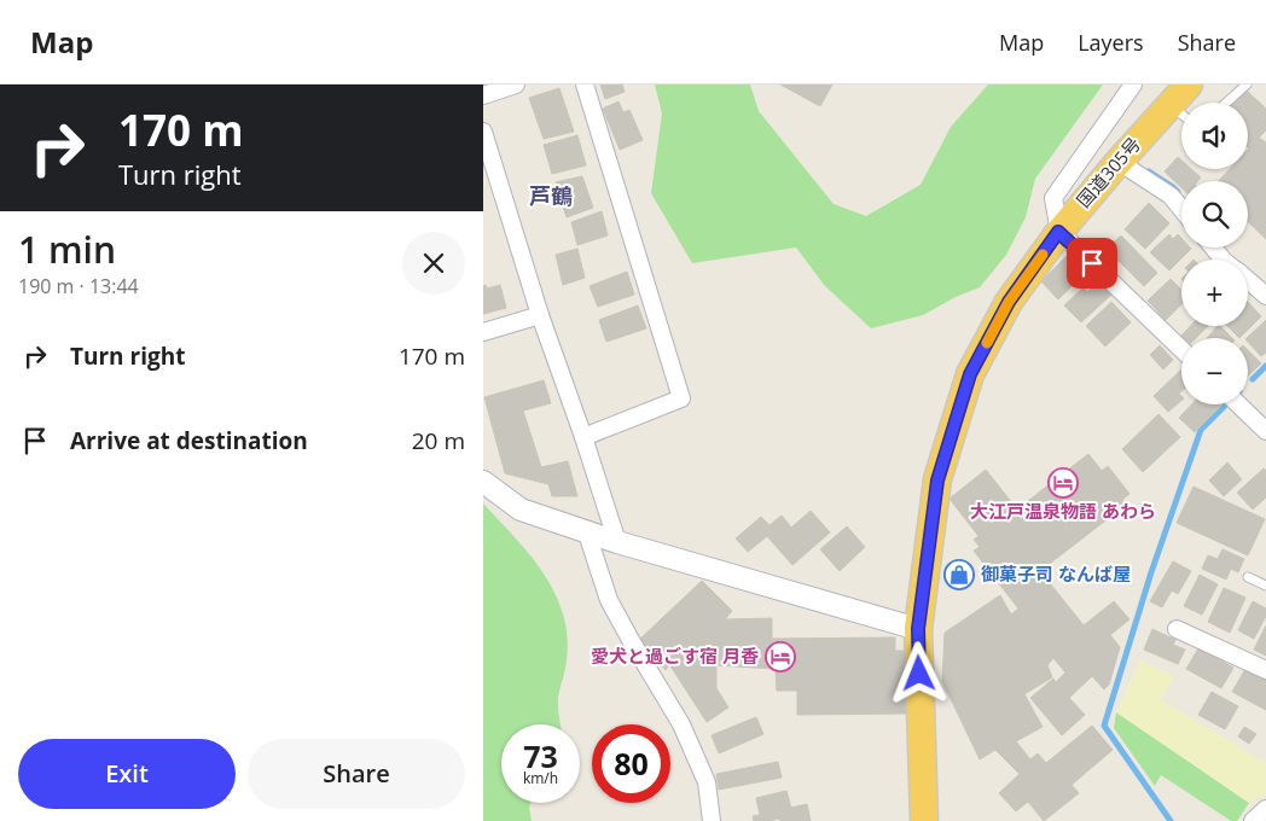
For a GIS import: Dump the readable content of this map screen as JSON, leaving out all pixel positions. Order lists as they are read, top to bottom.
{
  "streets": {
    "highway": ["国道305号"]
  },
  "districts": ["芦鶴"],
  "places": {
    "hotel": ["大江戸温泉物語 あわら", "愛犬と過ごす宿 月香"],
    "shop": ["御菓子司 なんば屋"]
  },
  "page": {
    "header": "Map",
    "nav": ["Map", "Layers", "Share"],
    "turn": ["170 m", "Turn right"],
    "map_buttons": ["+", "−"],
    "heading": ["1 min", "190 m · 13:44"],
    "list": [
      {
        "name": "Turn right",
        "value": "170 m"
      },
      {
        "name": "Arrive at destination",
        "value": "20 m"
      }
    ],
    "speed": "73 km/h",
    "limit": "80",
    "buttons": ["Exit", "Share"]
  }
}
